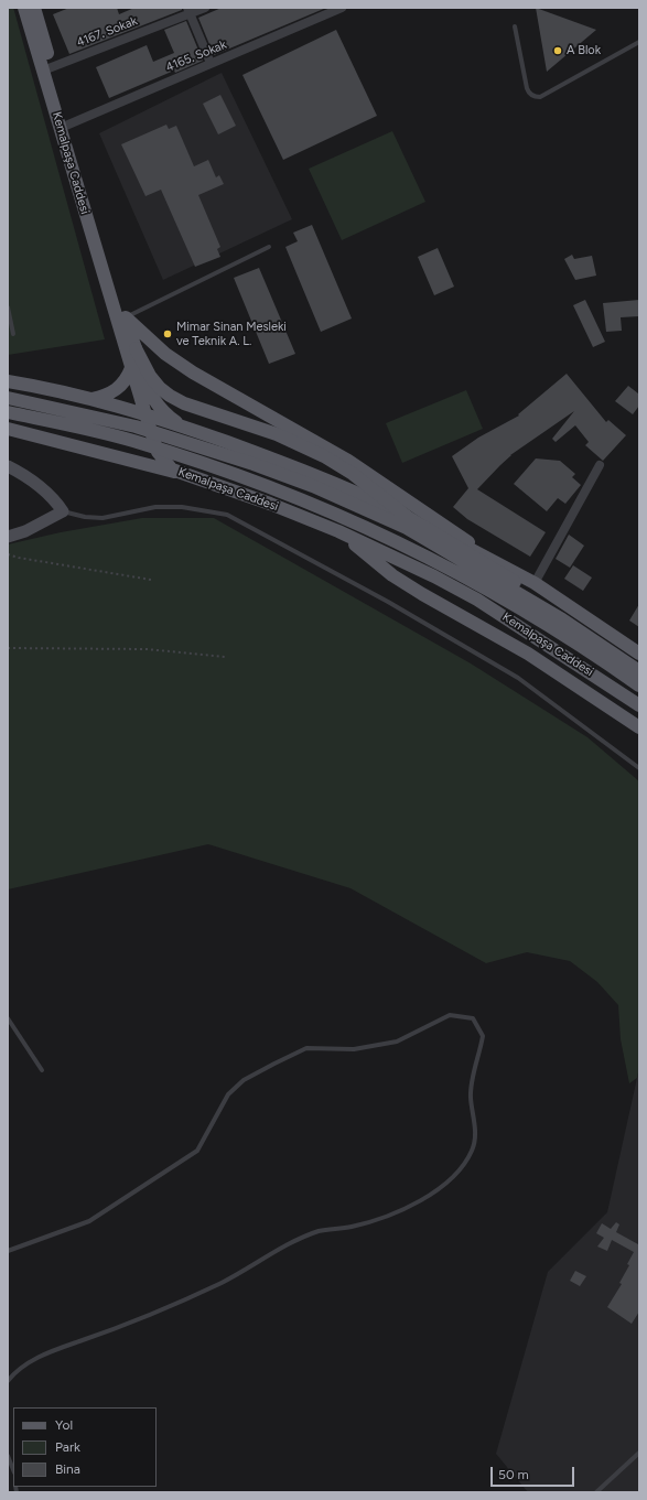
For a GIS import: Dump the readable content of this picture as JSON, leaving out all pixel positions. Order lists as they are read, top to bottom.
{
  "streets": {
    "main road": ["Kemalpaşa Caddesi"],
    "street": ["4167. Sokak", "4165. Sokak"]
  },
  "crossings": [
    ["4167. Sokak", "Kemalpaşa Caddesi"],
    ["4165. Sokak", "Kemalpaşa Caddesi"]
  ],
  "places": ["A Blok", "Mimar Sinan Mesleki ve Teknik A. L."],
  "legend": ["Yol", "Park", "Bina"],
  "scale_bar": "50 m"
}
